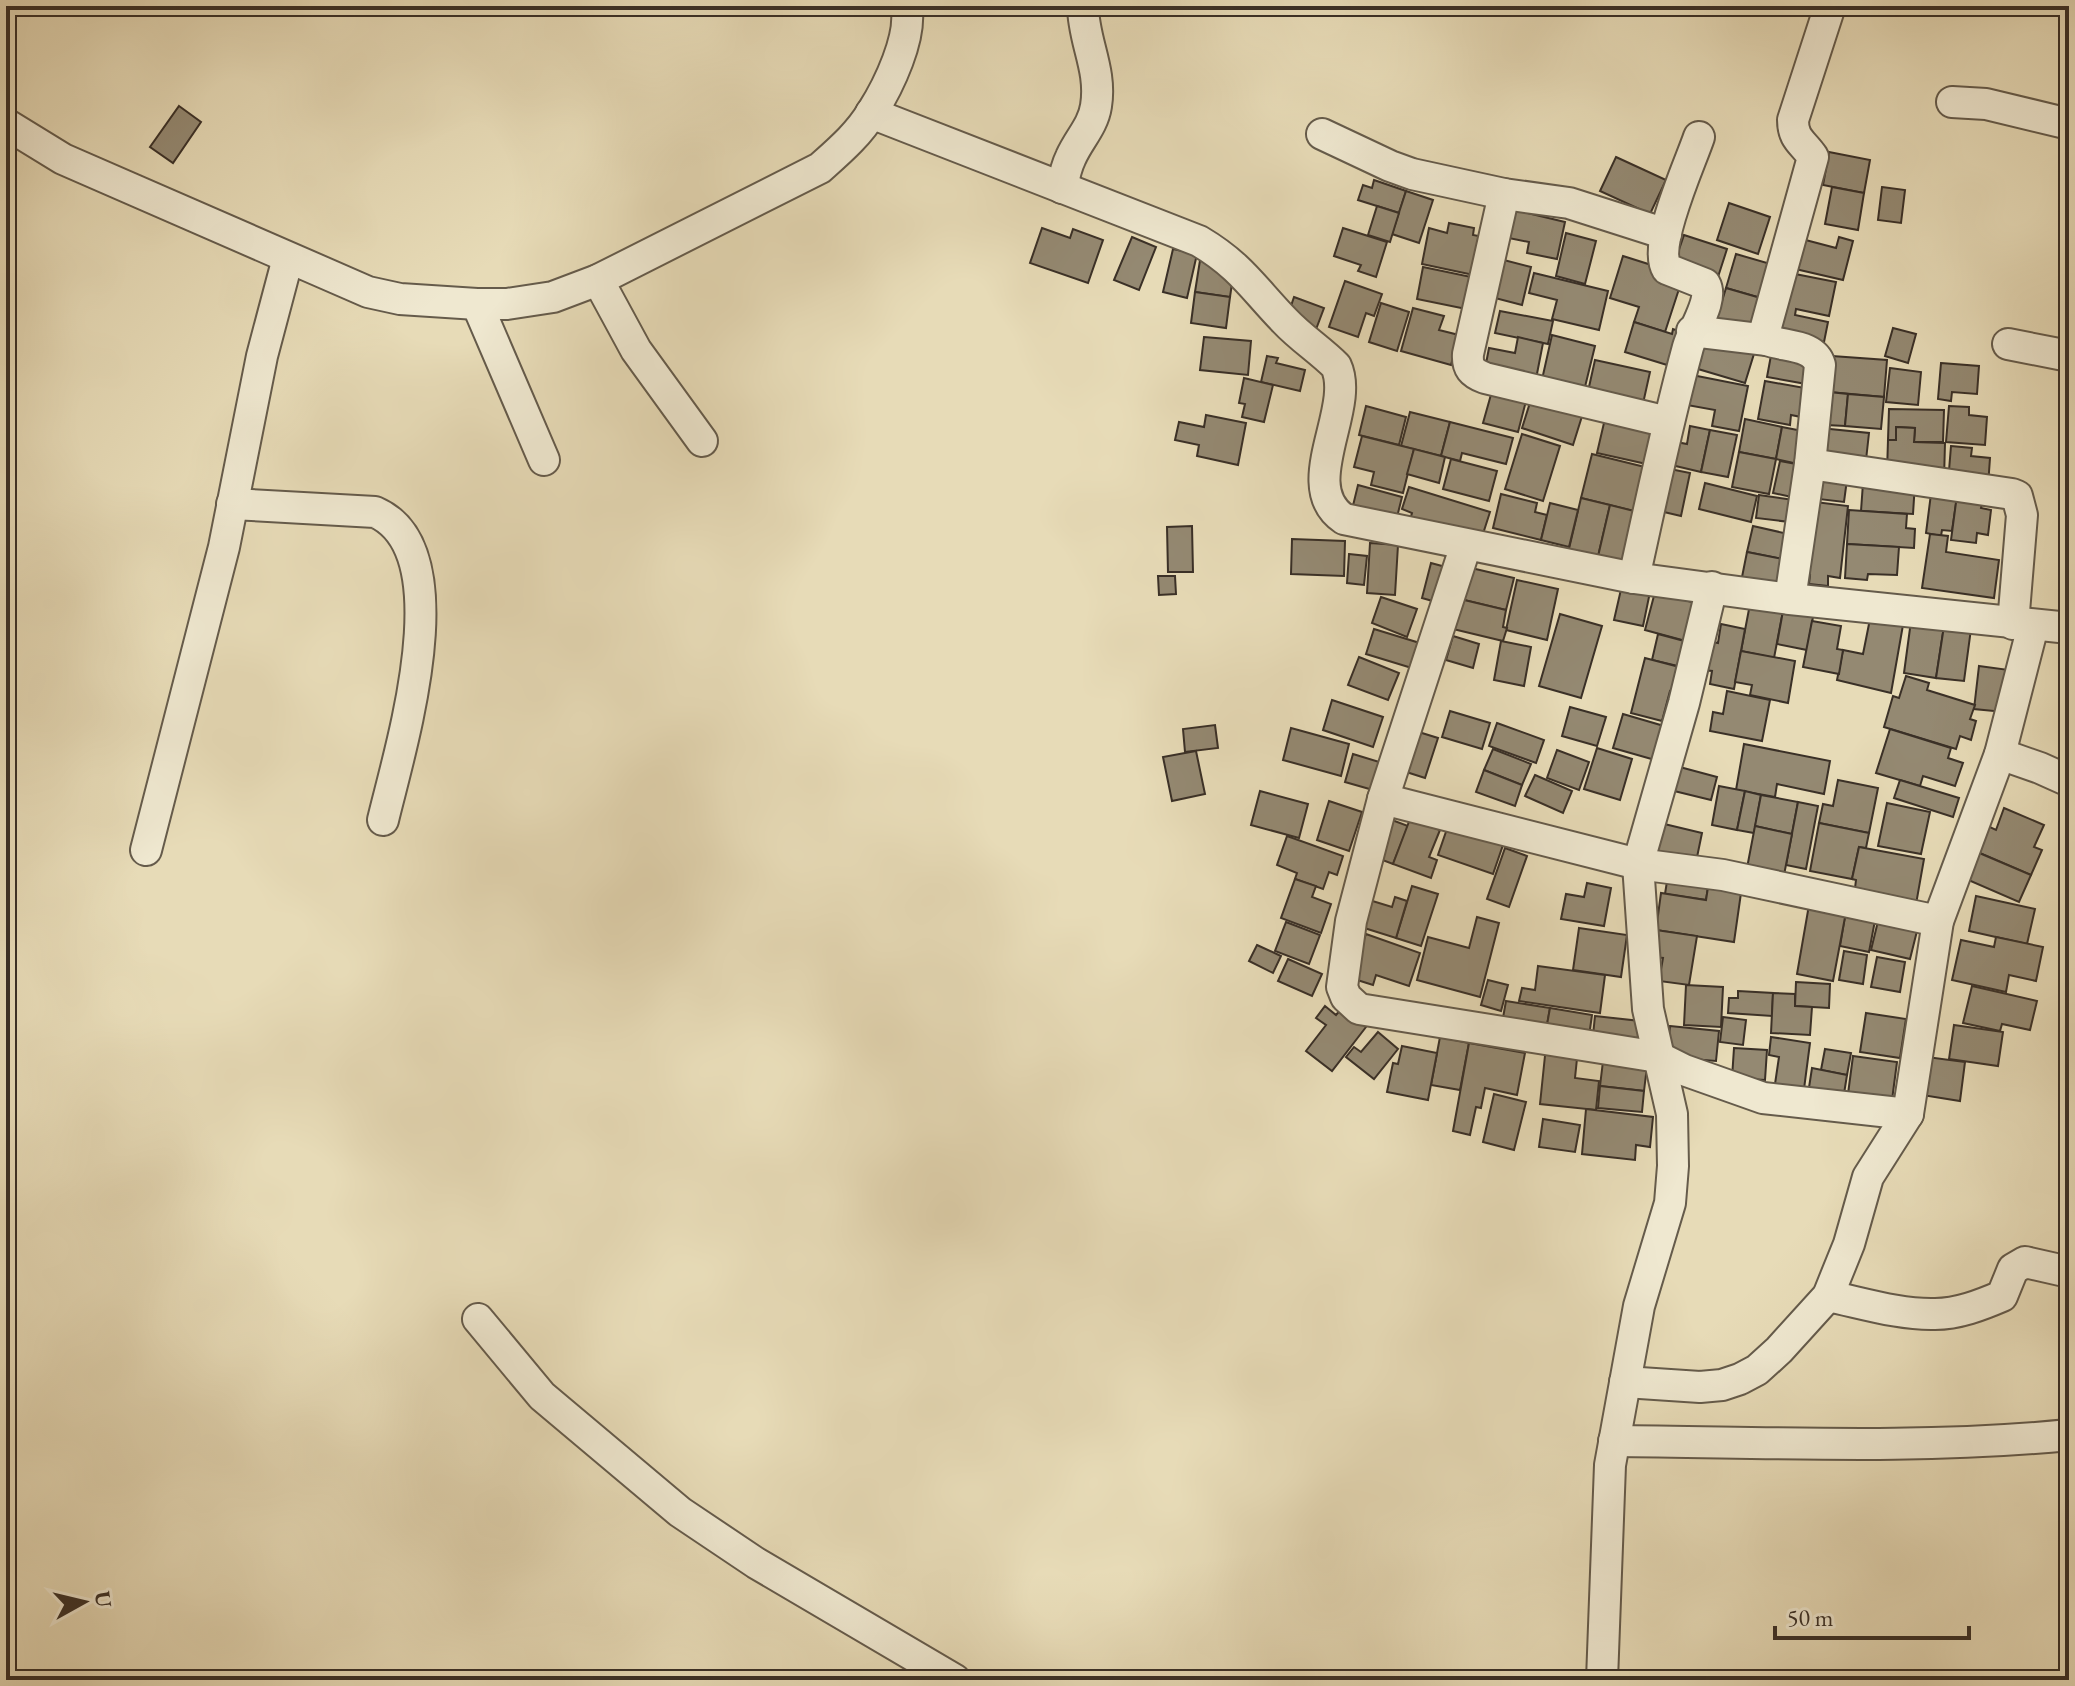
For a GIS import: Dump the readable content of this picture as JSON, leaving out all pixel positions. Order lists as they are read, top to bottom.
{
  "scale_bar": "50 m",
  "north": "right"
}
